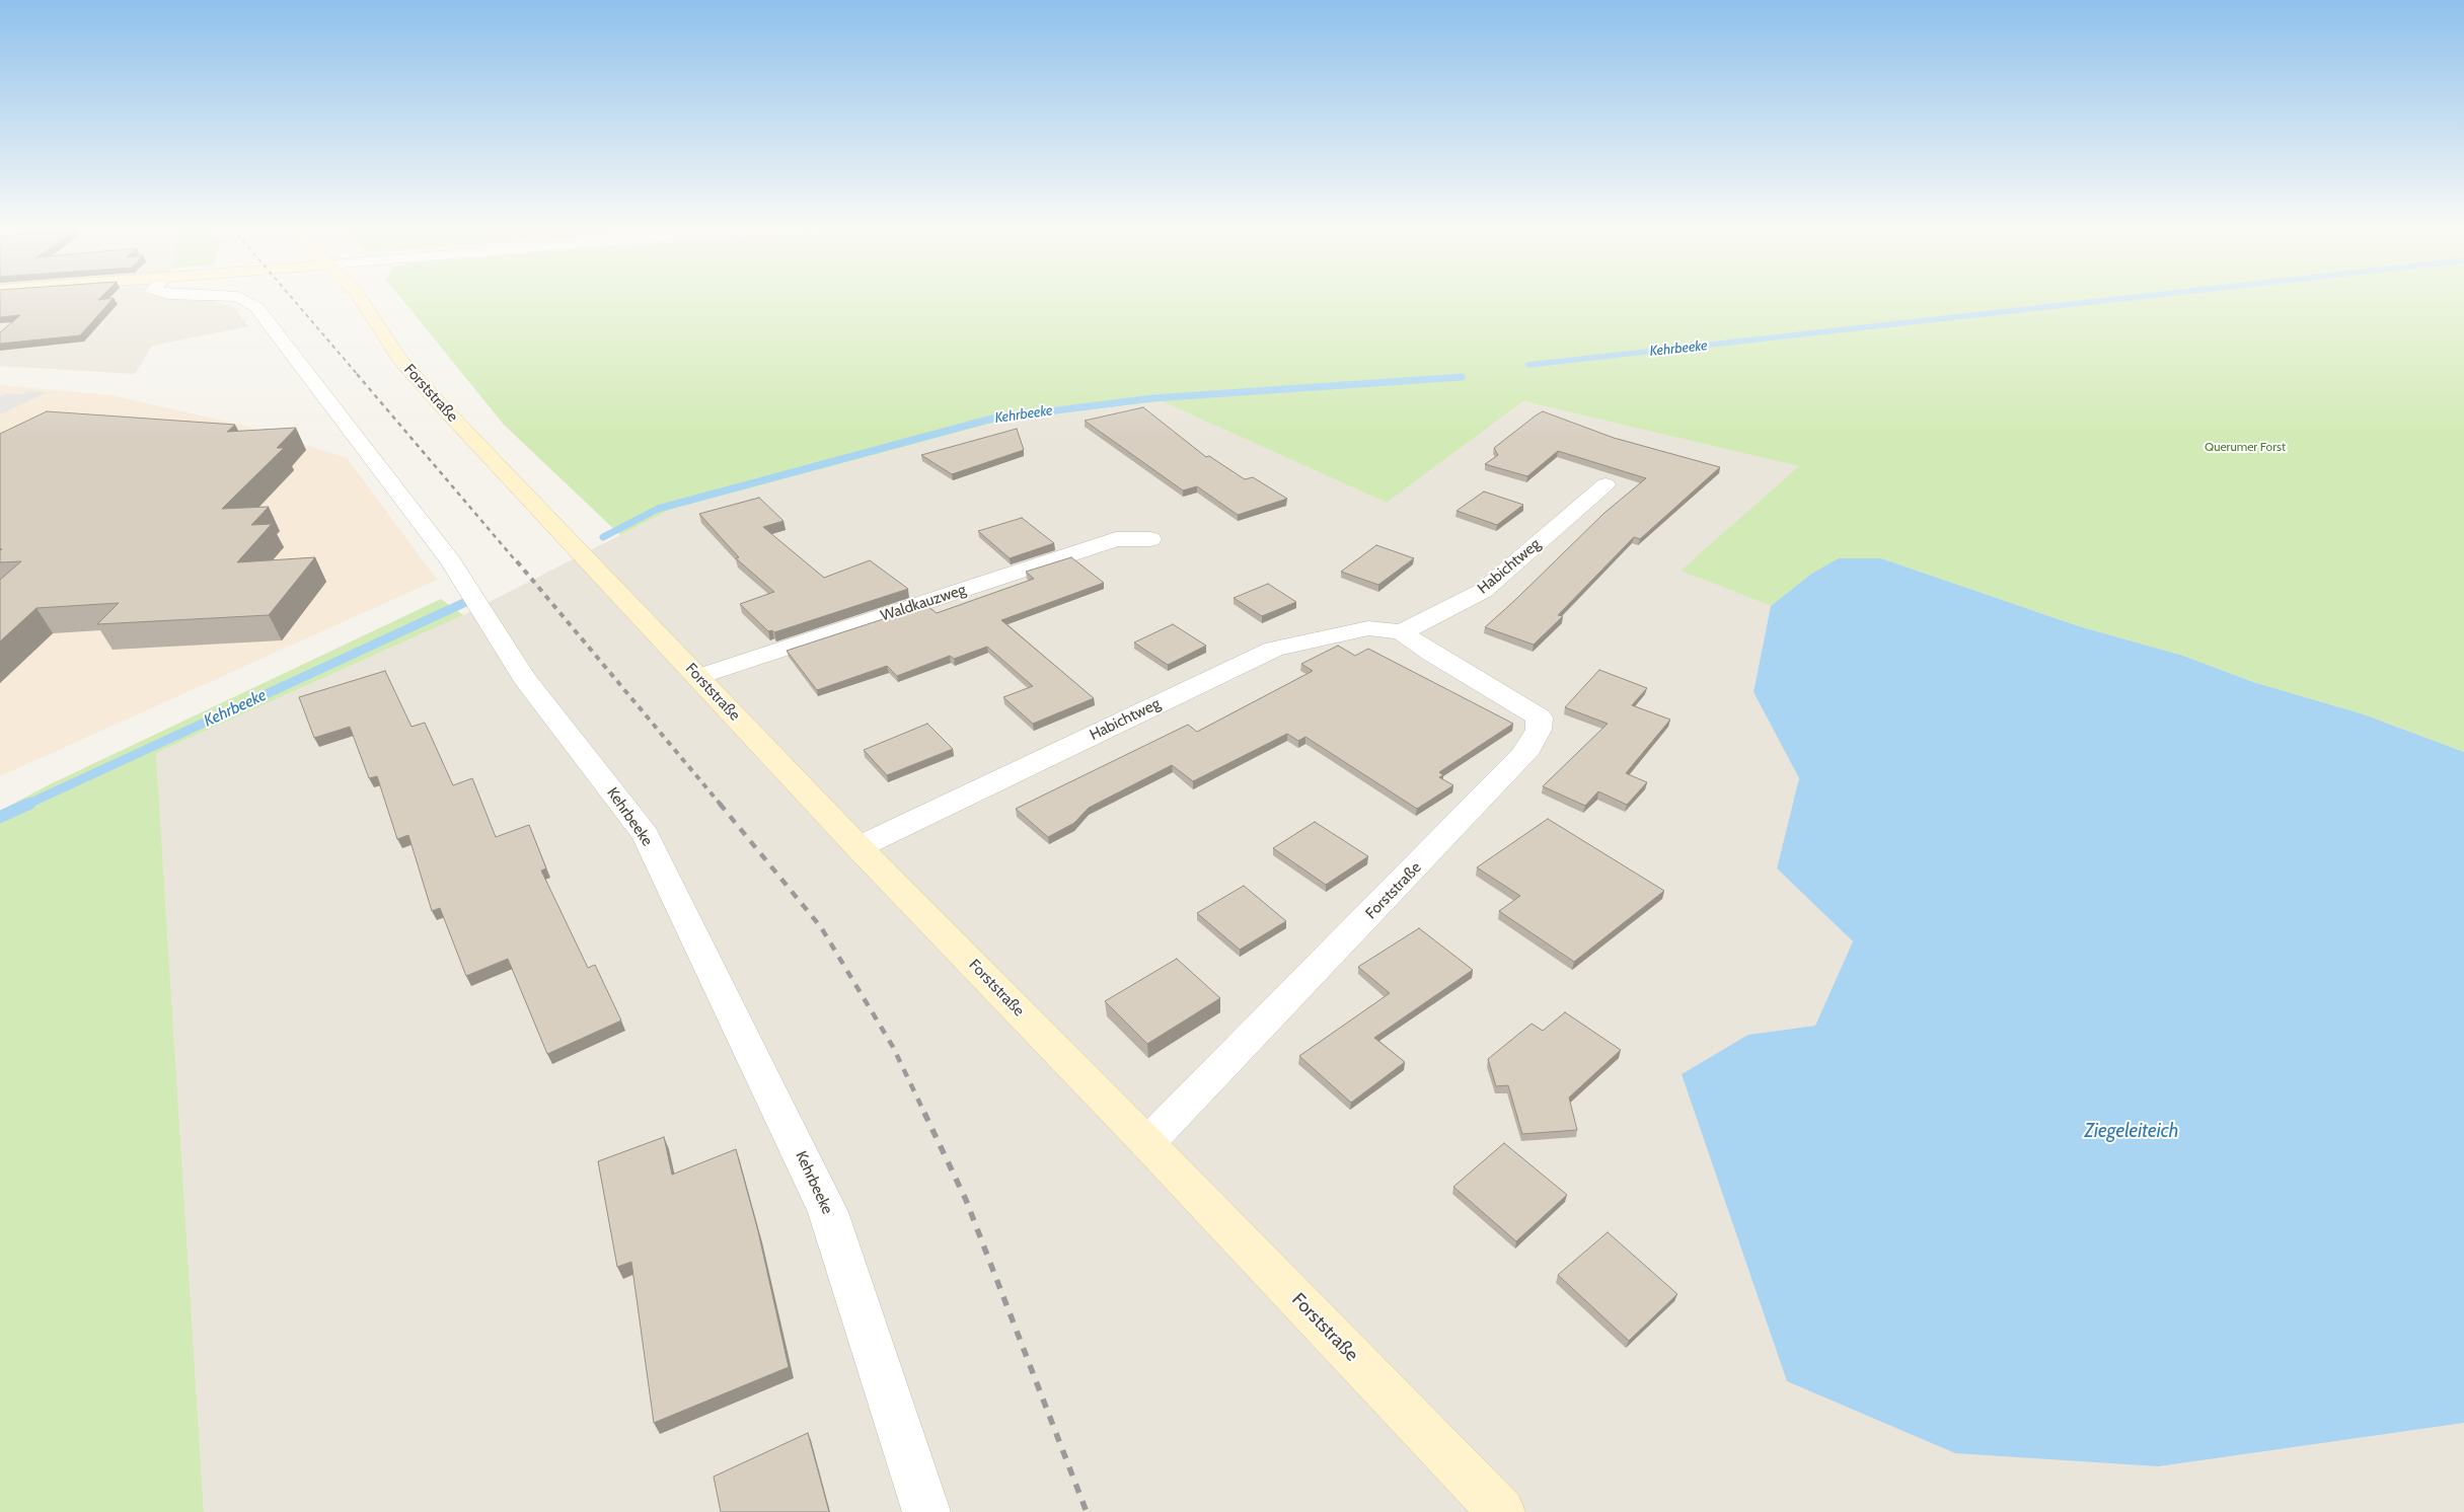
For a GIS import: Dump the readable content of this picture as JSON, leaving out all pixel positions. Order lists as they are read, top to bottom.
{
  "streets": {
    "main road": ["Forststraße"],
    "street": ["Habichtweg", "Waldkauzweg", "Kehrbeeke"]
  },
  "crossings": [
    ["Forststraße", "Habichtweg"],
    ["Forststraße", "Waldkauzweg"]
  ],
  "water": ["Kehrbeeke", "Ziegeleiteich"],
  "parks": ["Querumer Forst"]
}
